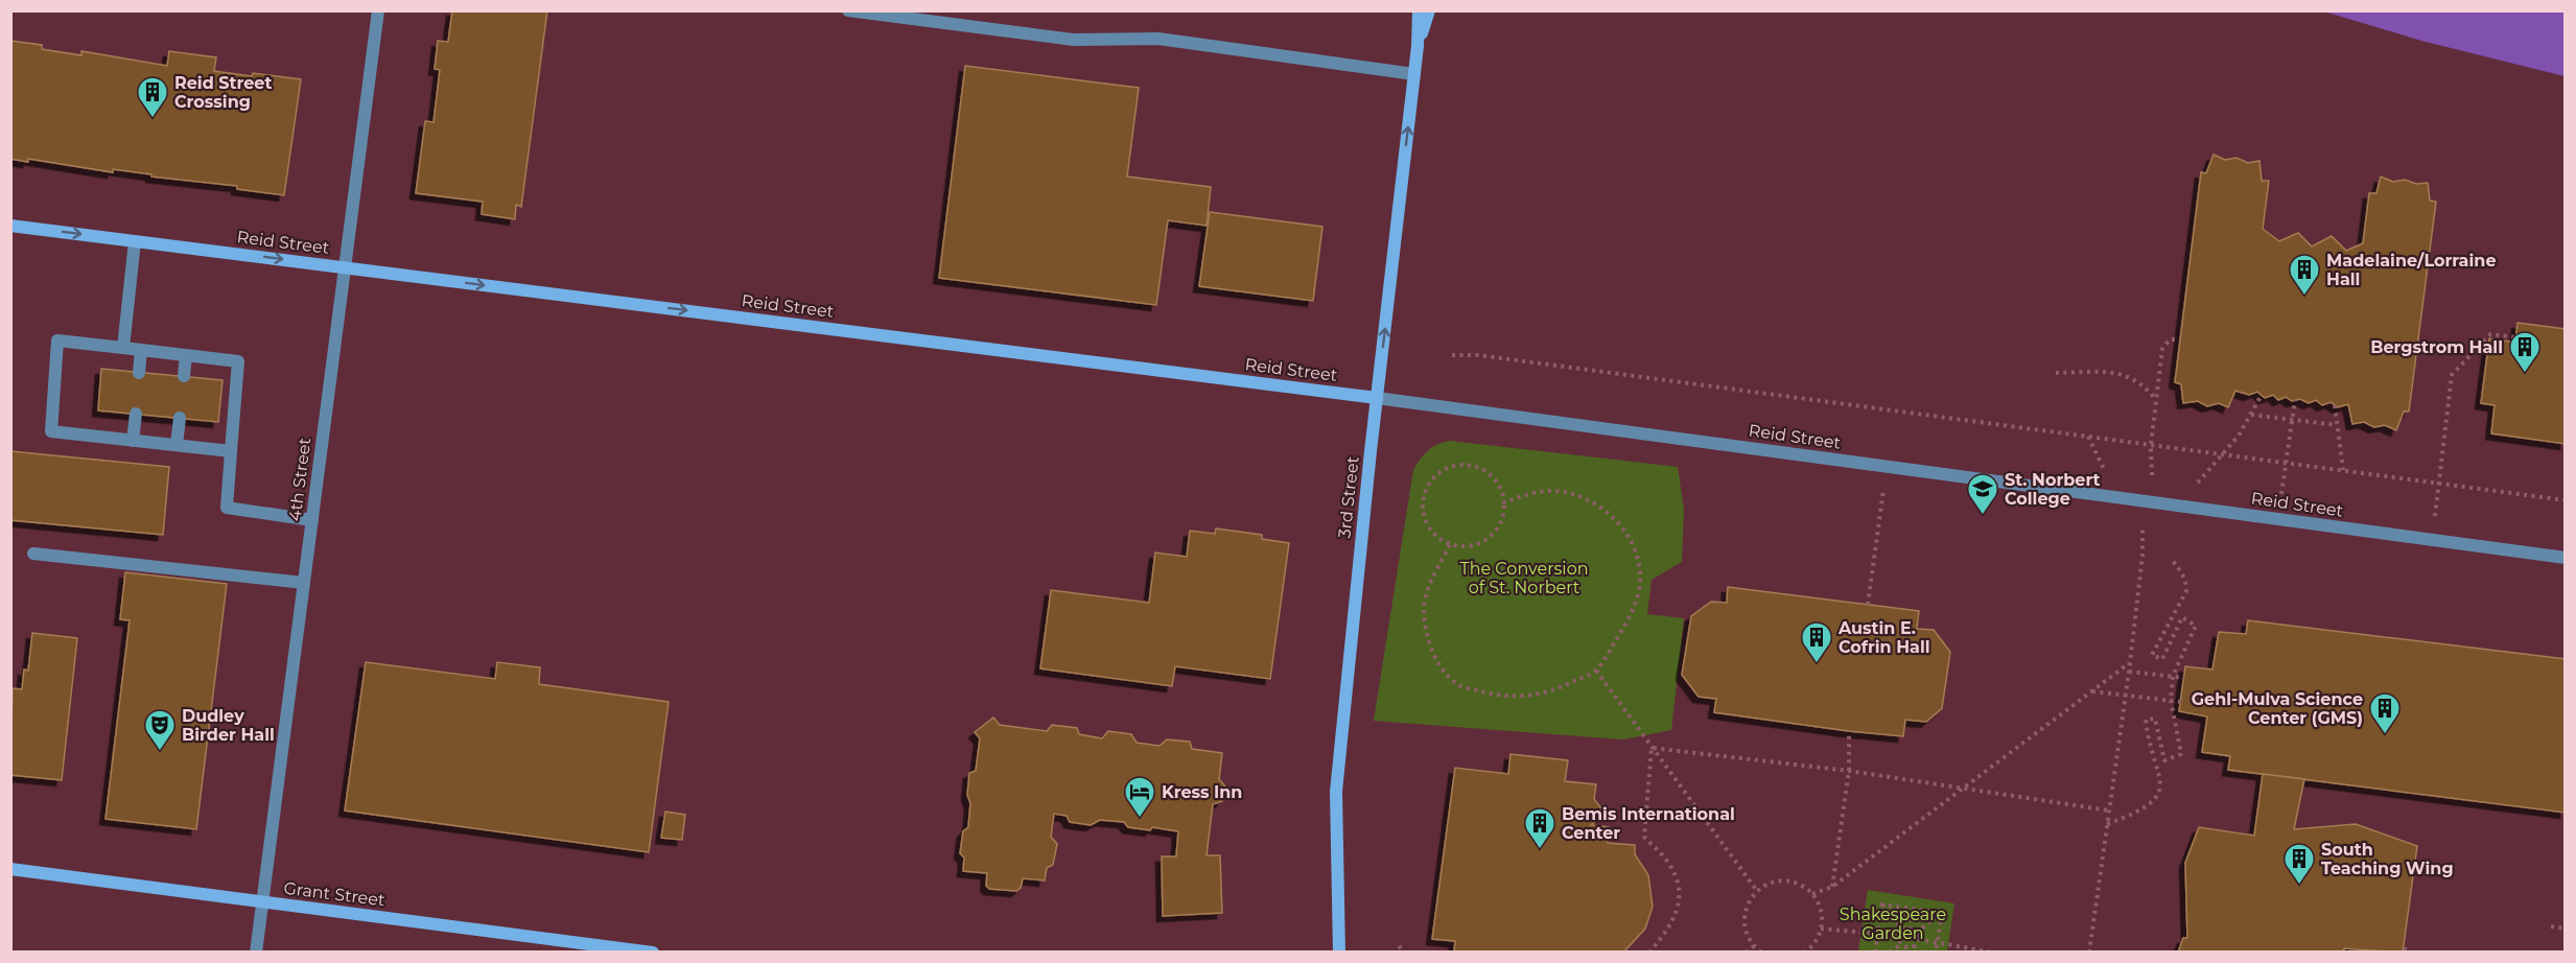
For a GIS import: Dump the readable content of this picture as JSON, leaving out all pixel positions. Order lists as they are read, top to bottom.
{
  "streets": {
    "main road": ["Reid Street", "3rd Street", "Grant Street"],
    "street": ["4th Street"]
  },
  "crossings": [
    ["Reid Street", "4th Street"],
    ["Reid Street", "3rd Street"],
    ["4th Street", "Grant Street"]
  ],
  "one_way": ["Reid Street", "3rd Street"],
  "parks": ["The Conversion of St. Norbert", "Shakespeare Garden"],
  "places": {
    "building": [
      "Reid Street Crossing",
      "Madelaine/Lorraine Hall",
      "Bergstrom Hall",
      "Austin E. Cofrin Hall",
      "Gehl-Mulva Science Center (GMS)",
      "Bemis International Center",
      "South Teaching Wing"
    ],
    "school or university": ["St. Norbert College"],
    "theatre": ["Dudley Birder Hall"],
    "hotel": ["Kress Inn"]
  }
}
